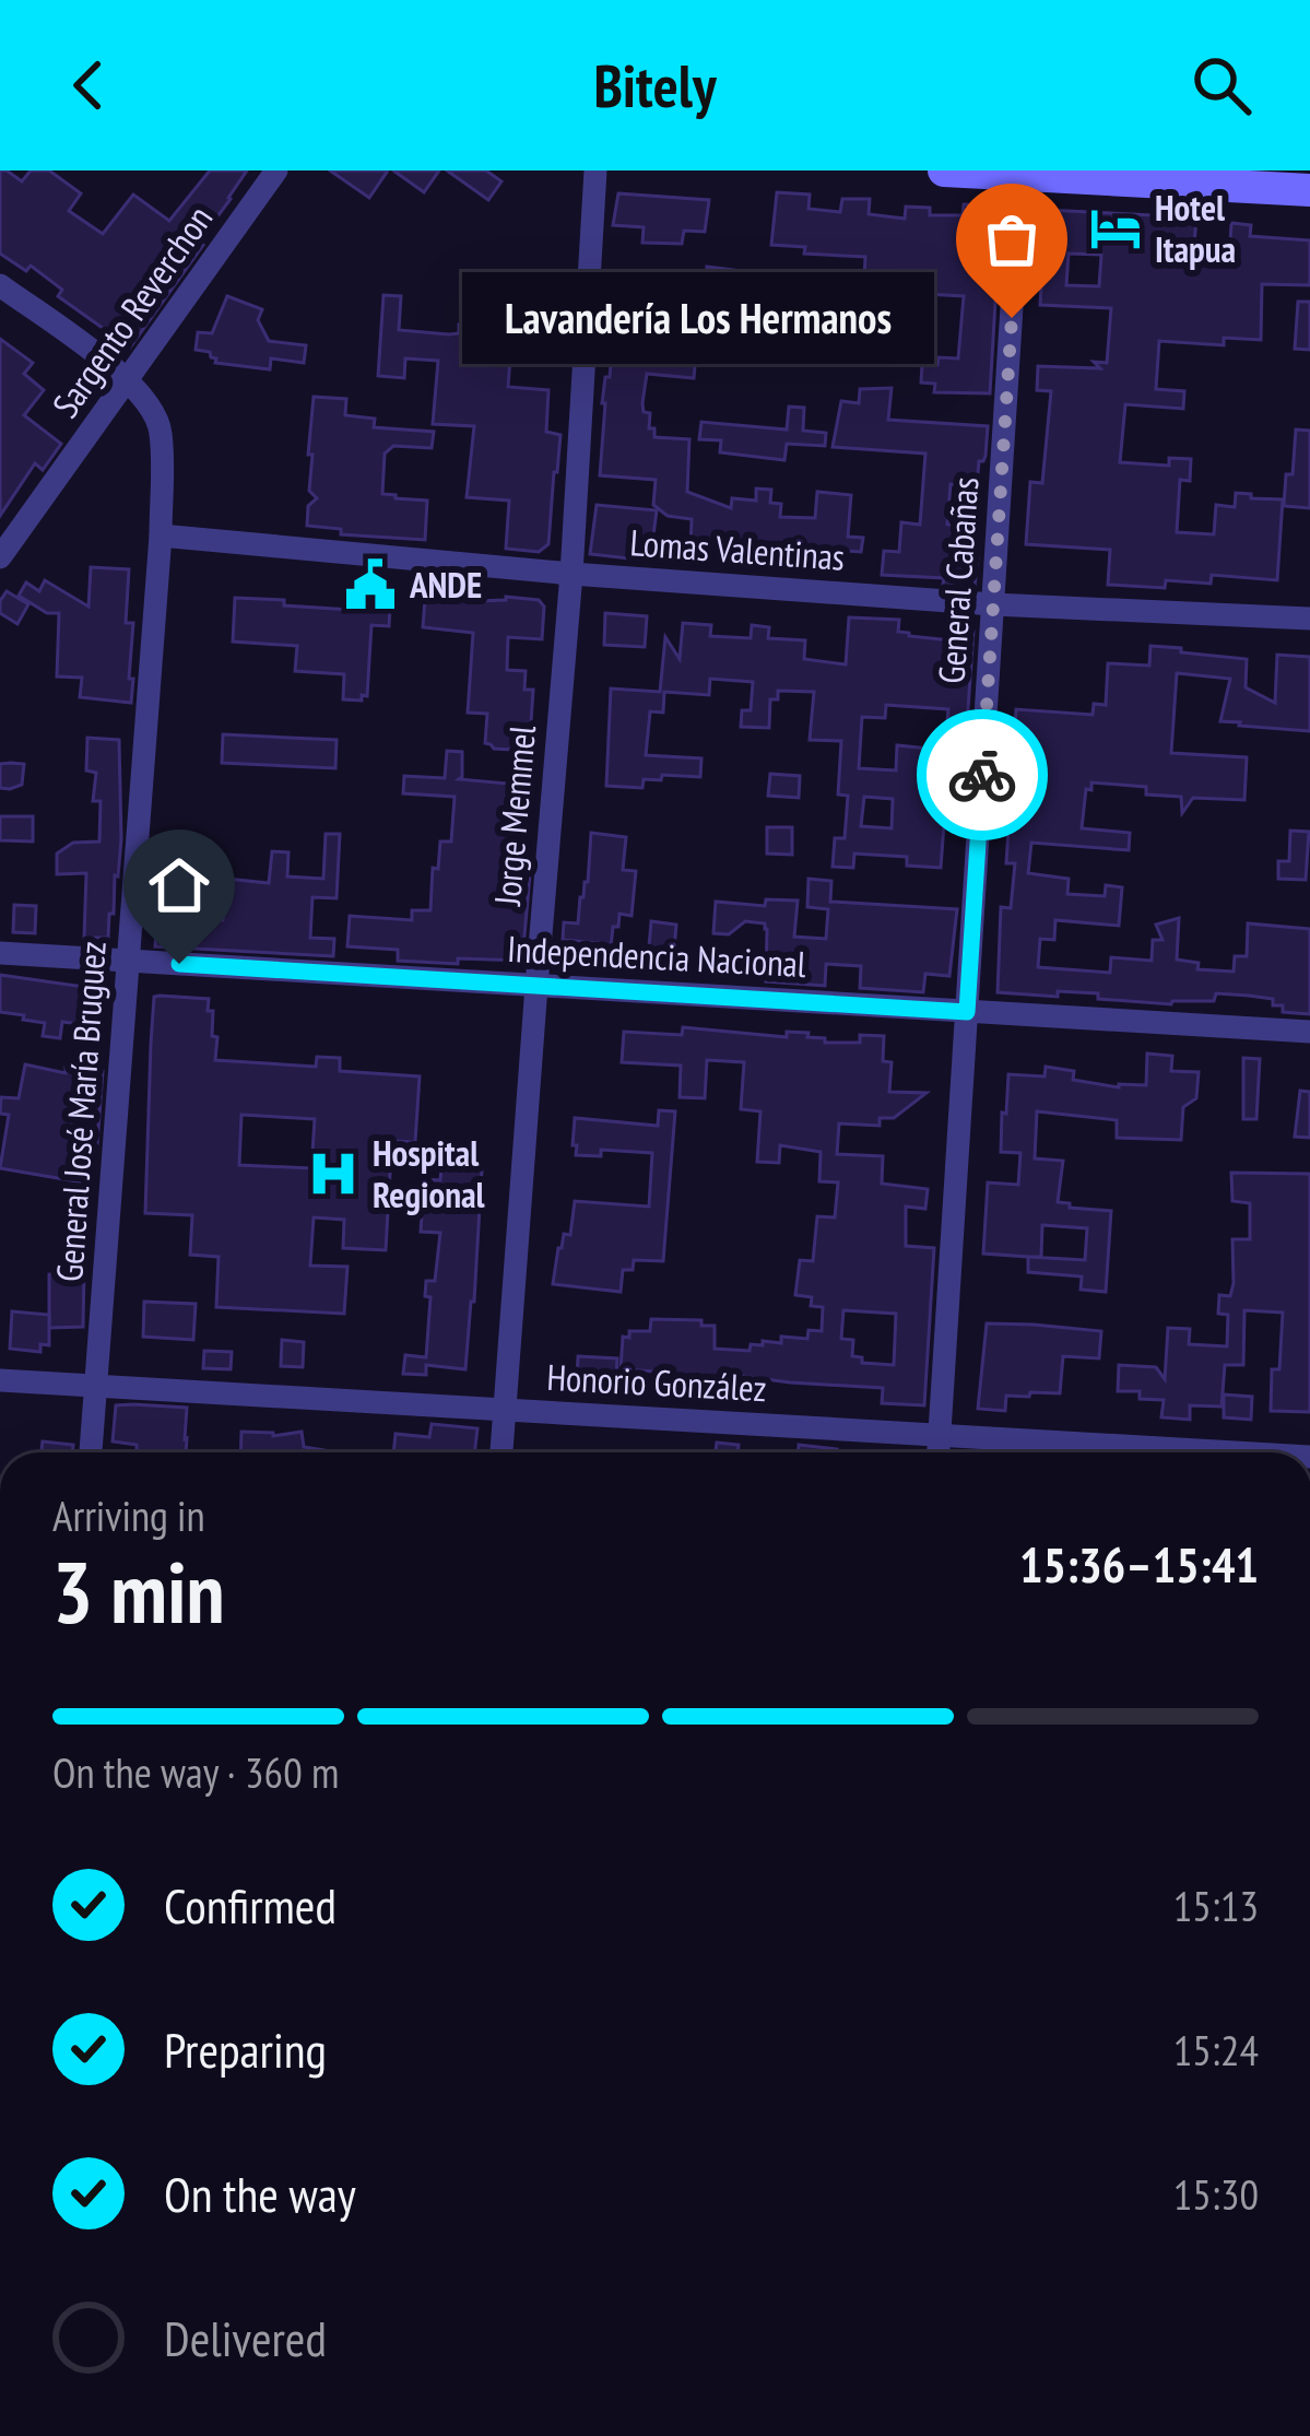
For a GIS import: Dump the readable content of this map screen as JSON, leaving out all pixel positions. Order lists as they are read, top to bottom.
{
  "streets": {
    "street": [
      "Sargento Reverchon",
      "Lomas Valentinas",
      "General Cabañas",
      "Jorge Memmel",
      "Independencia Nacional",
      "General José María Bruguez",
      "Honorio González"
    ]
  },
  "crossings": [
    ["Sargento Reverchon", "General José María Bruguez"],
    ["Lomas Valentinas", "General Cabañas"],
    ["Lomas Valentinas", "Jorge Memmel"],
    ["Lomas Valentinas", "General José María Bruguez"],
    ["General Cabañas", "Independencia Nacional"],
    ["General Cabañas", "Honorio González"],
    ["Jorge Memmel", "Independencia Nacional"],
    ["Jorge Memmel", "Honorio González"],
    ["Independencia Nacional", "General José María Bruguez"],
    ["General José María Bruguez", "Honorio González"]
  ],
  "places": {
    "hotel": ["Hotel Itapua"],
    "other": ["Lavandería Los Hermanos"],
    "public building": ["ANDE"],
    "hospital": ["Hospital Regional"]
  },
  "page": {
    "header": "Bitely",
    "bubble": "Lavandería Los Hermanos",
    "heading": ["3 min", "Arriving in", "15:36–15:41"],
    "bar": "On the way · 360 m",
    "list": [
      ["Confirmed", "15:13"],
      ["Preparing", "15:24"],
      ["On the way", "15:30"],
      "Delivered"
    ]
  }
}
